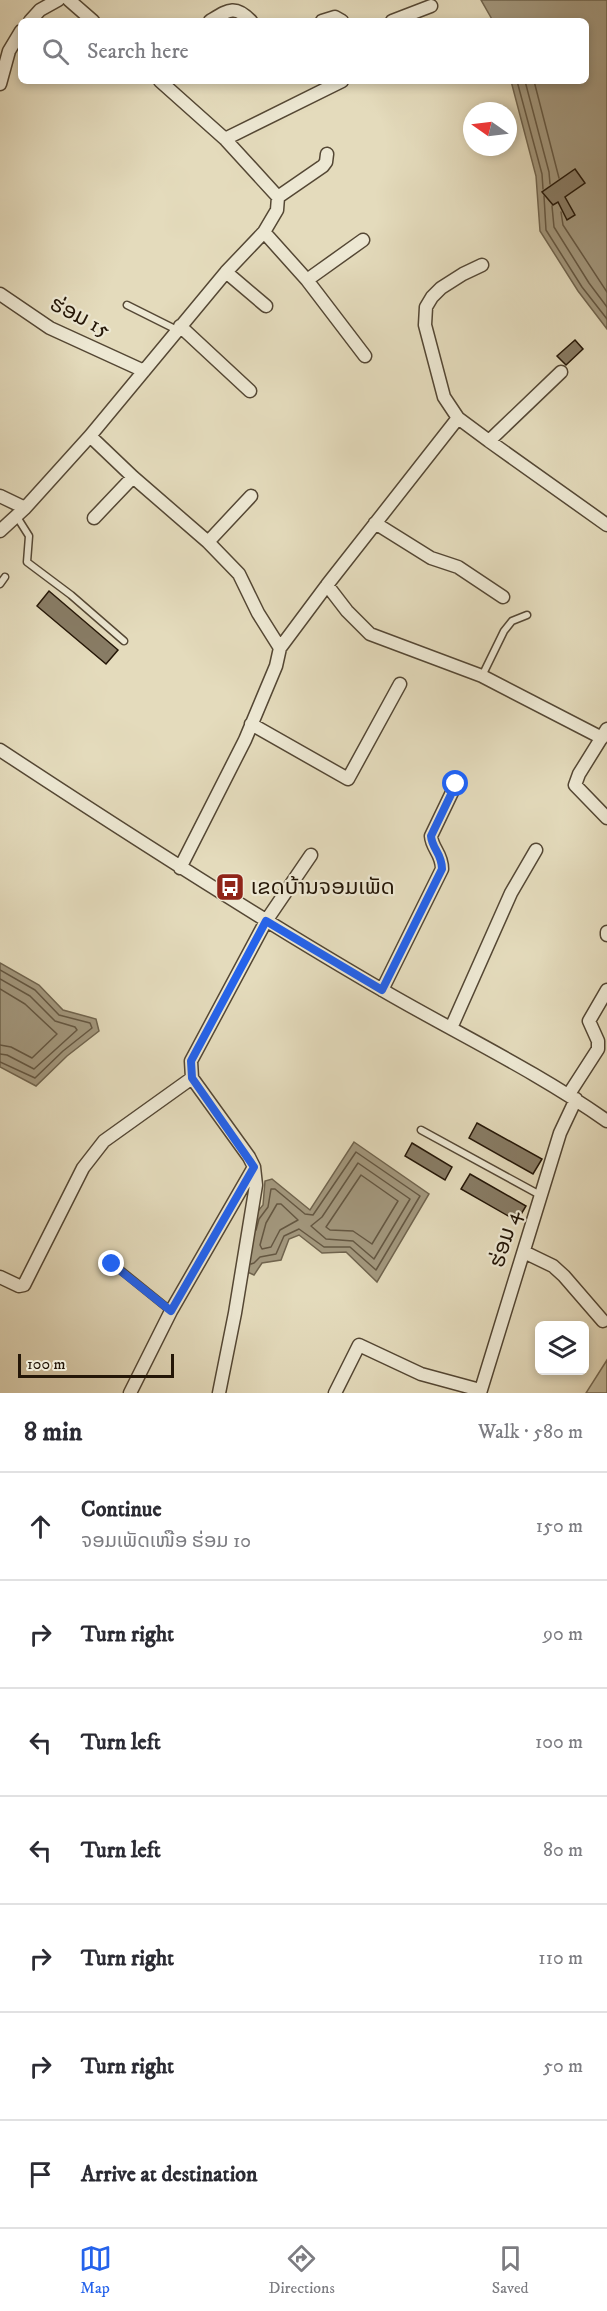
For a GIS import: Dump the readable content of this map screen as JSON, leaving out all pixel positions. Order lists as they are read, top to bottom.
{
  "streets": {
    "street": ["ຮ່ອມ 15", "ຮ່ອມ 4"]
  },
  "places": {
    "bus stop": ["ເຂດບ້ານຈອມເພັດ"]
  },
  "scale_bar": "100 m",
  "north": "left",
  "page": {
    "search": "Search here",
    "scale": "100 m",
    "heading": ["8 min", "Walk · 580 m"],
    "list": [
      ["Continue", "ຈອມເພັດເໜືອ ຮ່ອມ 10", "150 m"],
      ["Turn right", "90 m"],
      ["Turn left", "100 m"],
      ["Turn left", "80 m"],
      ["Turn right", "110 m"],
      ["Turn right", "50 m"],
      "Arrive at destination"
    ],
    "nav": ["Map", "Directions", "Saved"]
  }
}
